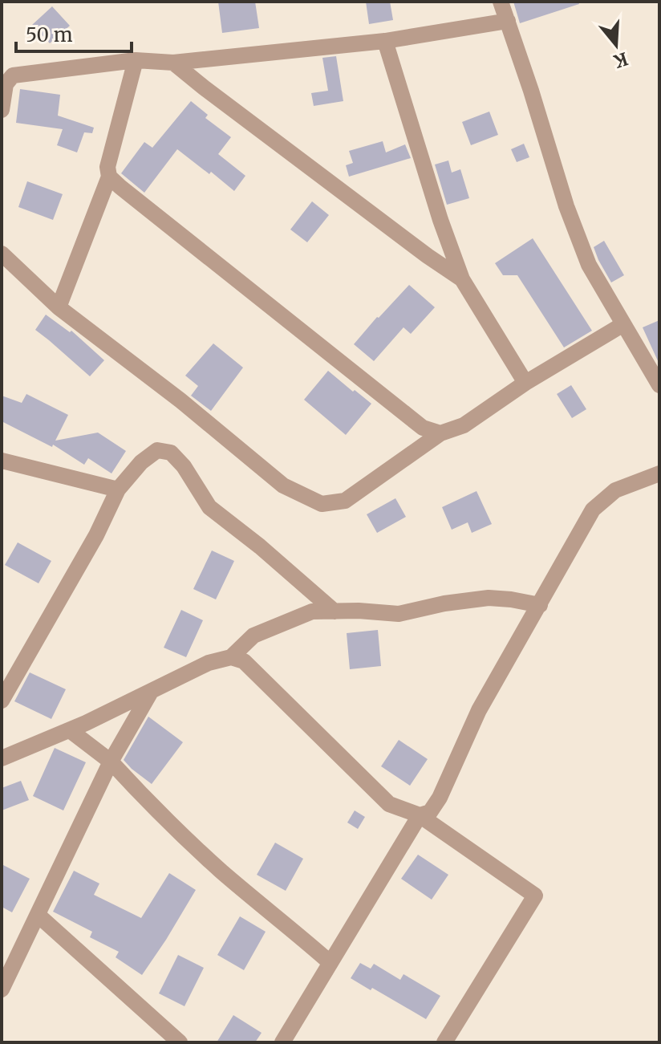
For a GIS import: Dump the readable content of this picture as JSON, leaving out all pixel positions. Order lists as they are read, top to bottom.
{
  "scale_bar": "50 m",
  "north": "bottom"
}
